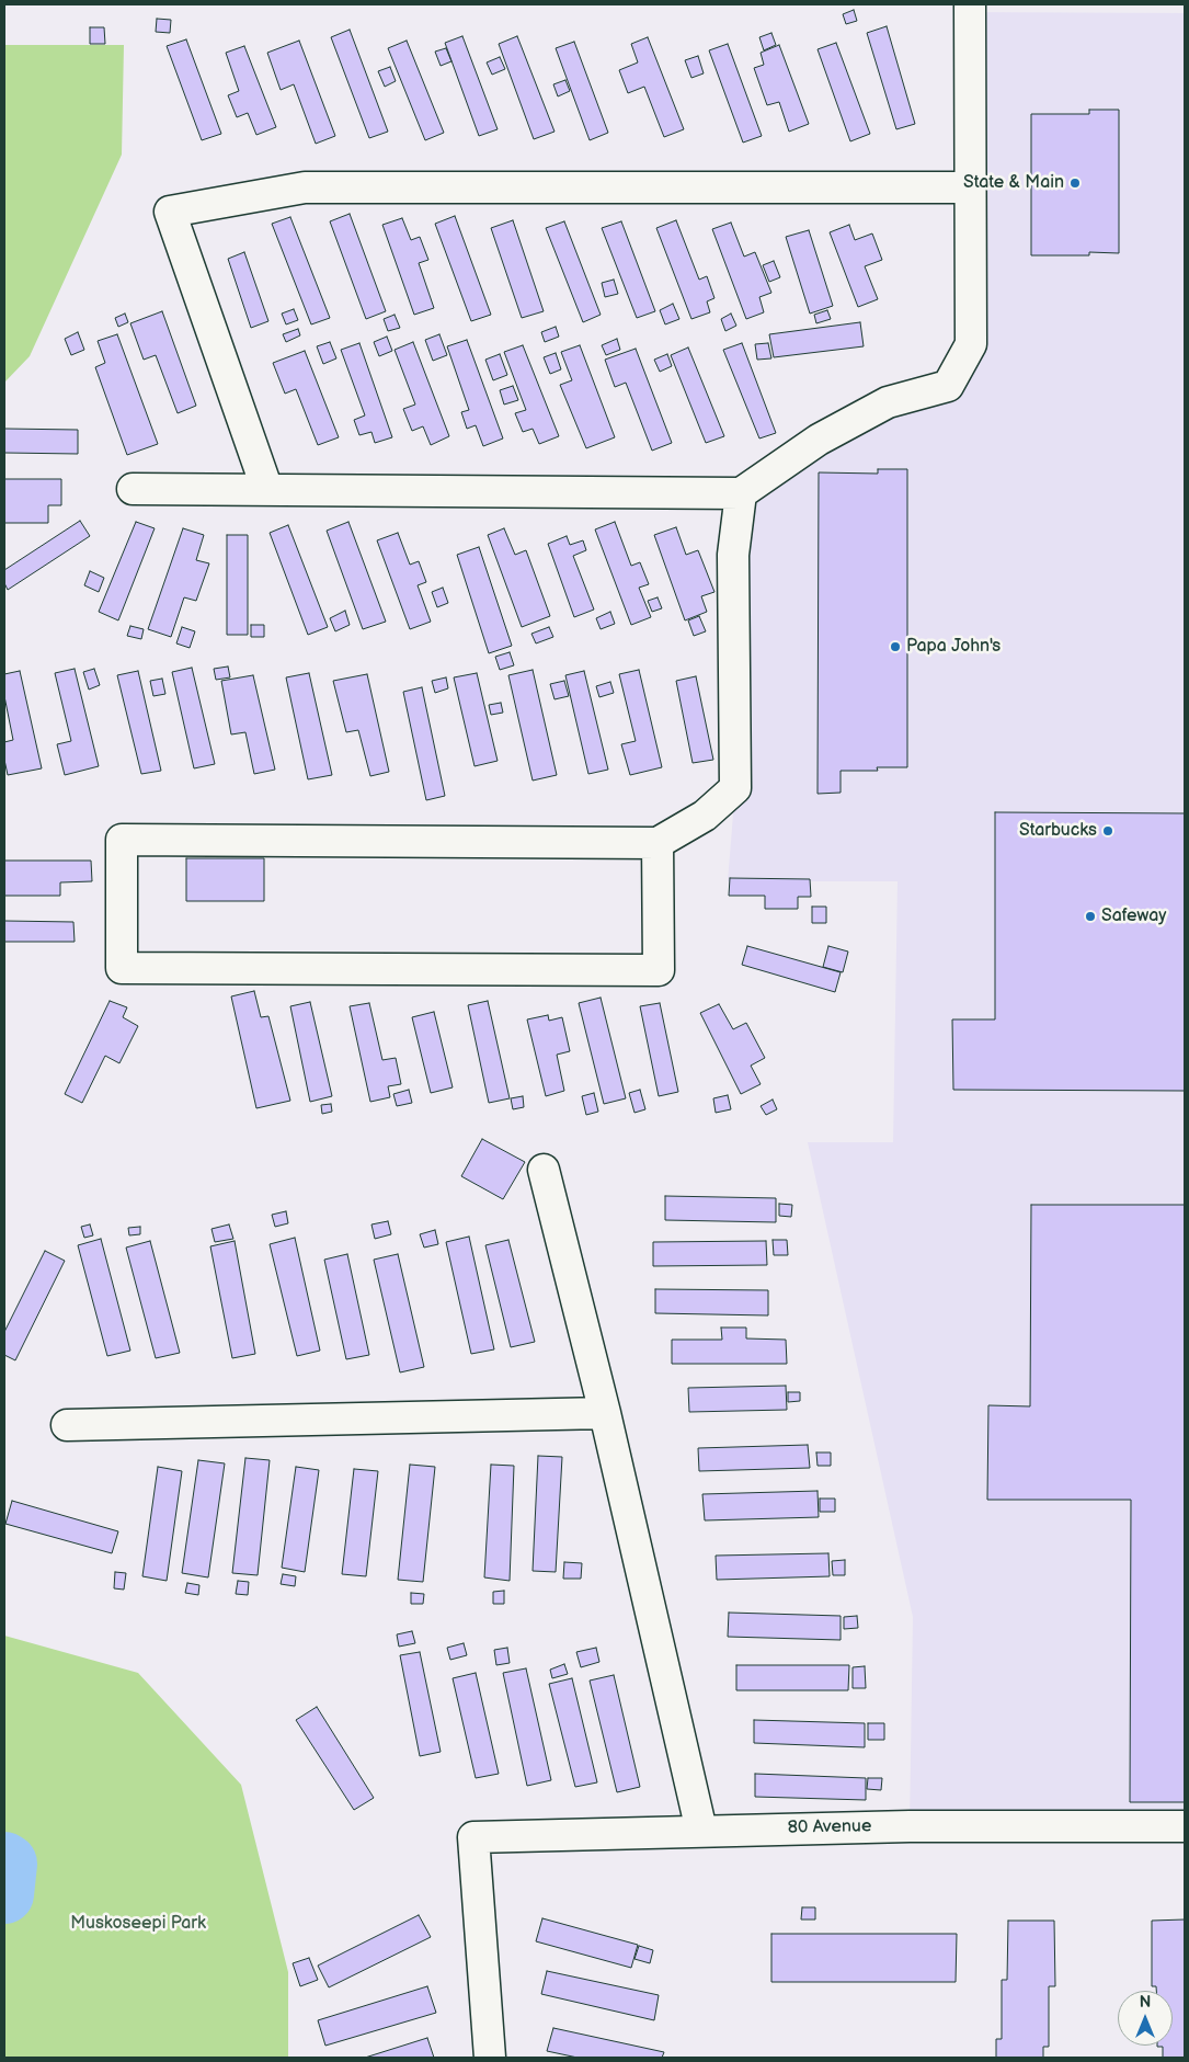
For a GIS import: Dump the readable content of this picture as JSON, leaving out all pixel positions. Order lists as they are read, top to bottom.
{
  "streets": {
    "street": ["80 Avenue"]
  },
  "parks": ["Muskoseepi Park"],
  "places": [
    "State & Main",
    "Papa John's",
    "Starbucks",
    "Safeway"
  ],
  "north": "top"
}
